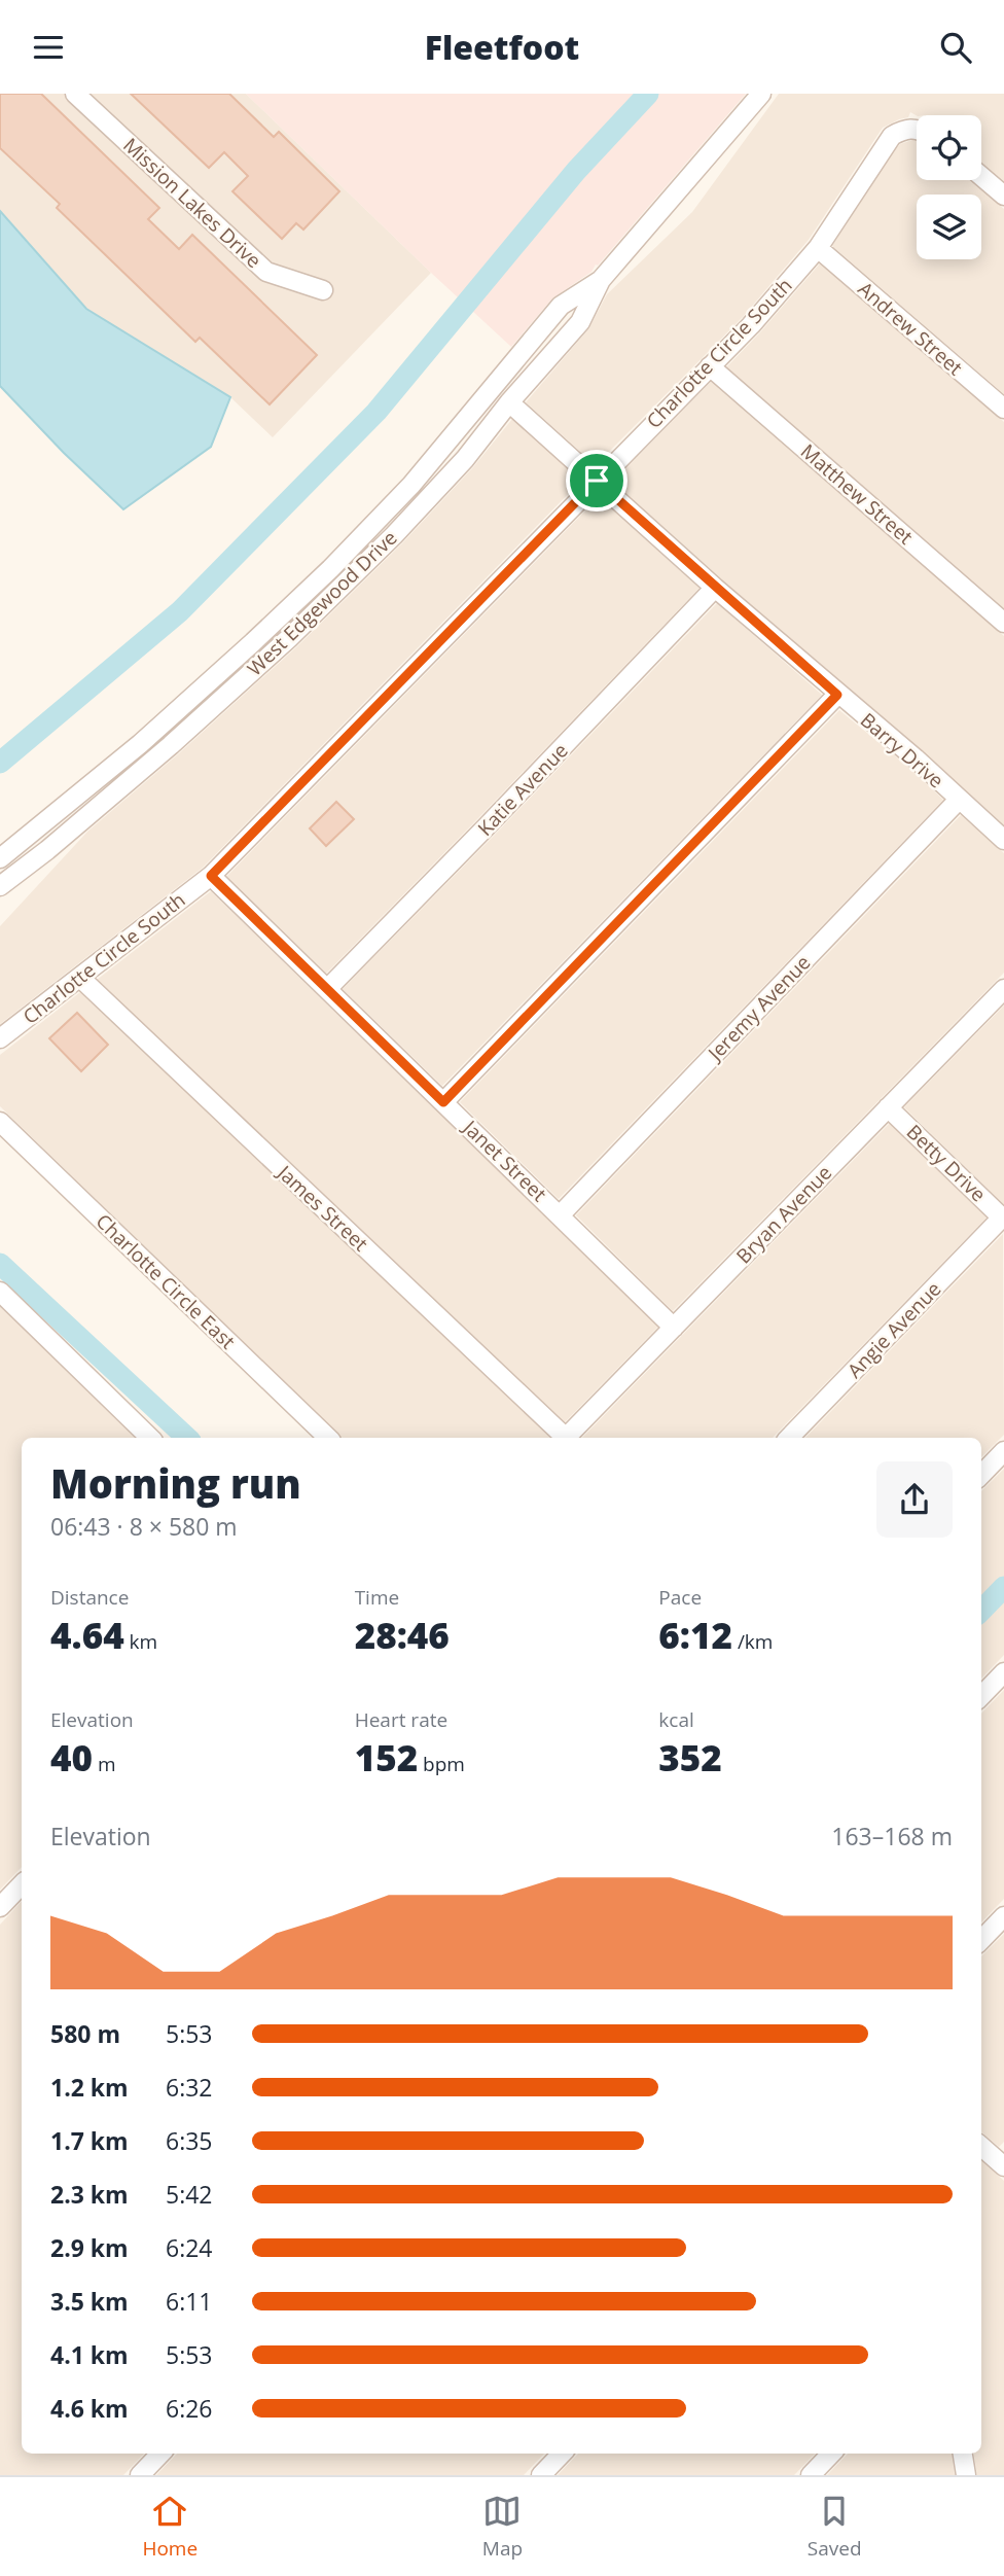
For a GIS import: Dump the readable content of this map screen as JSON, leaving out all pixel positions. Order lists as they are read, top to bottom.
{
  "streets": {
    "street": [
      "Mission Lakes Drive",
      "Andrew Street",
      "Charlotte Circle South",
      "Matthew Street",
      "West Edgewood Drive",
      "Barry Drive",
      "Katie Avenue",
      "Jeremy Avenue",
      "Janet Street",
      "Betty Drive",
      "James Street",
      "Bryan Avenue",
      "Charlotte Circle East",
      "Angie Avenue"
    ]
  },
  "crossings": [
    ["Andrew Street", "Charlotte Circle South"],
    ["Charlotte Circle South", "Matthew Street"],
    ["Charlotte Circle South", "Barry Drive"],
    ["Charlotte Circle South", "Janet Street"],
    ["Charlotte Circle South", "James Street"],
    ["West Edgewood Drive", "Barry Drive"],
    ["Barry Drive", "Katie Avenue"],
    ["Barry Drive", "Jeremy Avenue"],
    ["Katie Avenue", "Janet Street"],
    ["Jeremy Avenue", "Janet Street"],
    ["Janet Street", "Bryan Avenue"],
    ["Betty Drive", "Bryan Avenue"],
    ["Betty Drive", "Angie Avenue"]
  ],
  "page": {
    "header": "Fleetfoot",
    "heading": ["Morning run", "06:43 · 8 × 580 m"],
    "stats": [
      ["Distance", "4.64 km"],
      ["Time", "28:46"],
      ["Pace", "6:12 /km"],
      ["Elevation", "40 m"],
      ["Heart rate", "152 bpm"],
      ["kcal", "352"]
    ],
    "chart": ["Elevation", "163–168 m"],
    "list": [
      {
        "name": "580 m",
        "note": "5:53"
      },
      {
        "name": "1.2 km",
        "note": "6:32"
      },
      {
        "name": "1.7 km",
        "note": "6:35"
      },
      {
        "name": "2.3 km",
        "note": "5:42"
      },
      {
        "name": "2.9 km",
        "note": "6:24"
      },
      {
        "name": "3.5 km",
        "note": "6:11"
      },
      {
        "name": "4.1 km",
        "note": "5:53"
      },
      {
        "name": "4.6 km",
        "note": "6:26"
      }
    ],
    "tabs": ["Home", "Map", "Saved"]
  }
}
